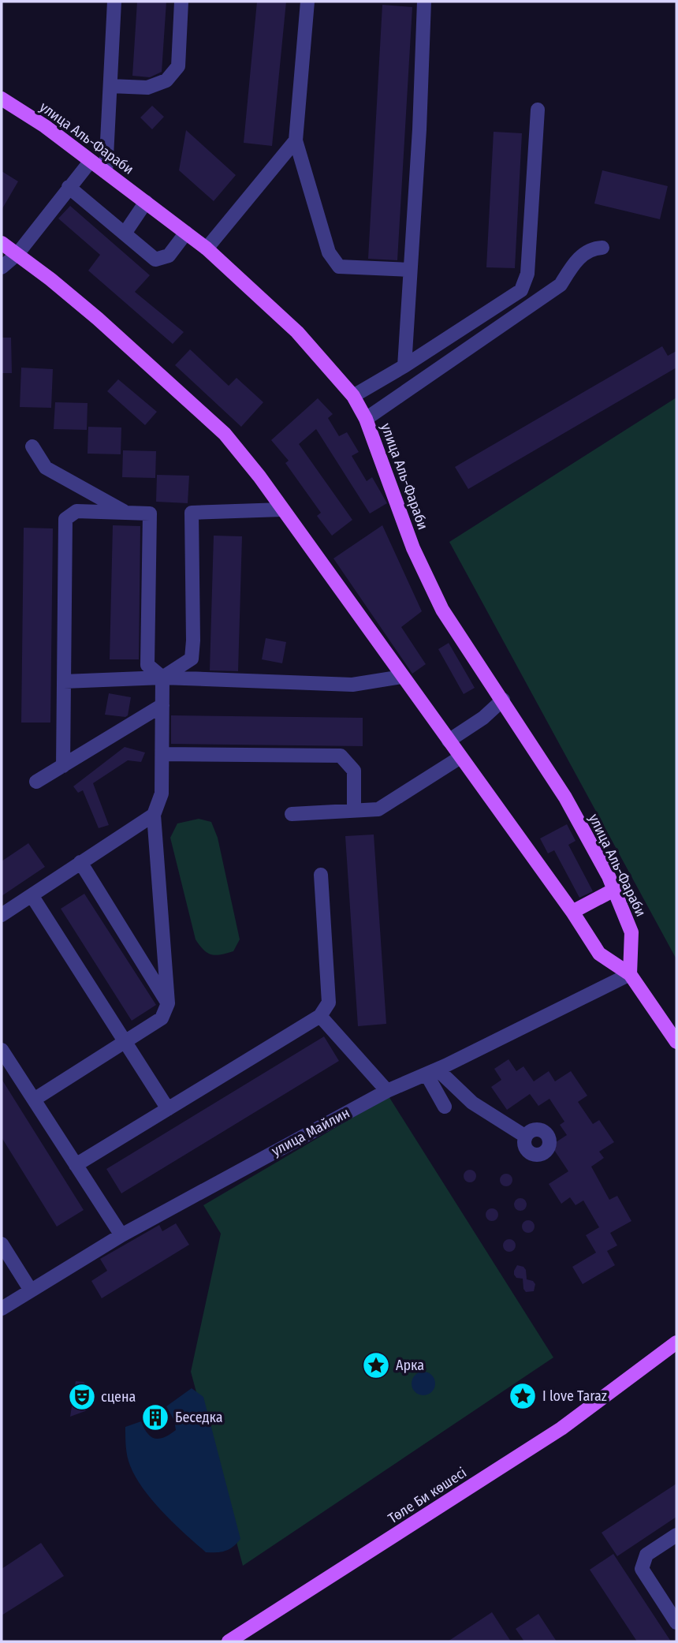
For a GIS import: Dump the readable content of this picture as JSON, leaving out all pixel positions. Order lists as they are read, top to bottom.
{
  "streets": {
    "main road": ["улица Аль-Фараби", "Төле Би көшесі"],
    "street": ["улица Майлин"]
  },
  "crossings": [
    ["улица Аль-Фараби", "улица Майлин"]
  ],
  "places": {
    "place": ["Арка", "I love Taraz"],
    "theatre": ["сцена"],
    "building": ["Беседка"]
  }
}
